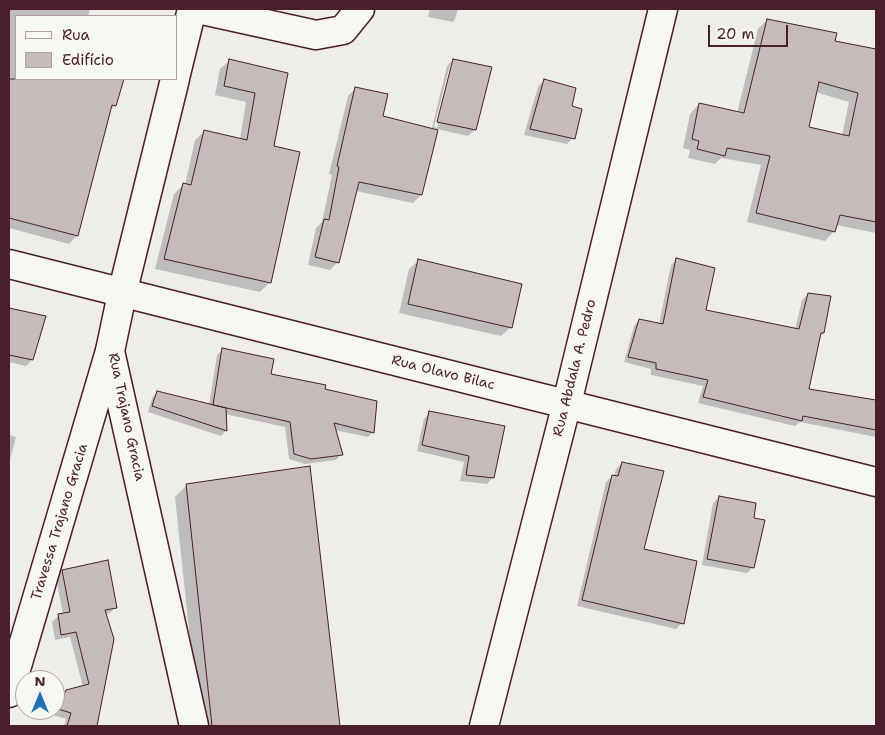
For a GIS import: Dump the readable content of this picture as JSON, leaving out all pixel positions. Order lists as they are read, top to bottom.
{
  "streets": {
    "street": [
      "Rua Abdala A. Pedro",
      "Rua Olavo Bilac",
      "Rua Trajano Gracia",
      "Travessa Trajano Gracia"
    ]
  },
  "crossings": [
    ["Rua Abdala A. Pedro", "Rua Olavo Bilac"],
    ["Rua Olavo Bilac", "Rua Trajano Gracia"],
    ["Rua Trajano Gracia", "Travessa Trajano Gracia"]
  ],
  "legend": ["Rua", "Edifício"],
  "scale_bar": "20 m",
  "north": "top"
}
